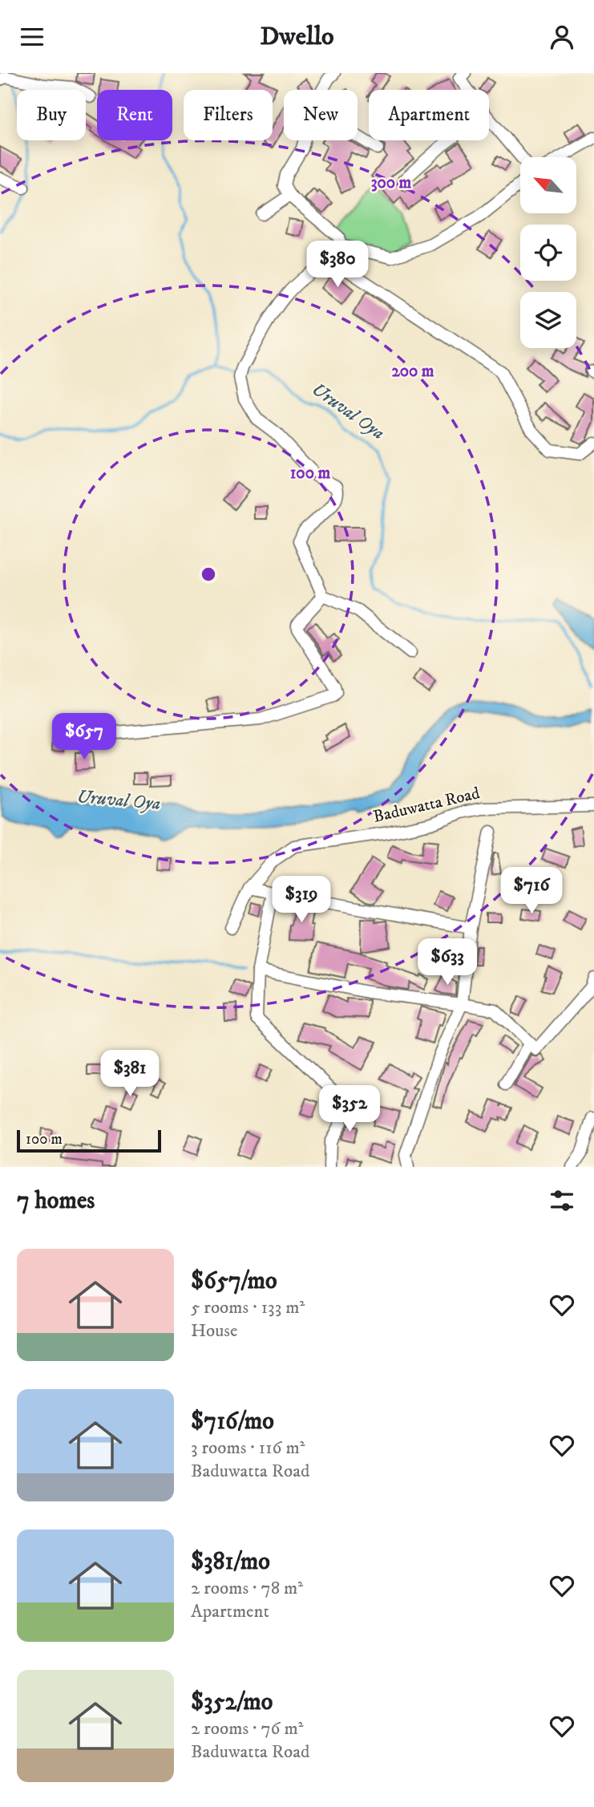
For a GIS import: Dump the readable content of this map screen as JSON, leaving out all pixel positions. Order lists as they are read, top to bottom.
{
  "streets": {
    "street": ["Baduwatta Road"]
  },
  "water": ["Uruval Oya"],
  "scale_bar": "100 m",
  "north": "top left",
  "page": {
    "header": "Dwello",
    "chip": [
      "Buy",
      "Rent",
      "Filters",
      "New",
      "Apartment"
    ],
    "price": [
      "$380",
      "$657",
      "$716",
      "$319",
      "$633",
      "$381",
      "$352"
    ],
    "scale": "100 m",
    "heading": "7 homes",
    "list": [
      {
        "name": "$657/mo",
        "note": "5 rooms · 133 m² · House"
      },
      {
        "name": "$716/mo",
        "note": "3 rooms · 116 m² · Baduwatta Road"
      },
      {
        "name": "$381/mo",
        "note": "2 rooms · 78 m² · Apartment"
      },
      {
        "name": "$352/mo",
        "note": "2 rooms · 76 m² · Baduwatta Road"
      }
    ]
  },
  "rings": ["300 m", "200 m", "100 m"]
}
